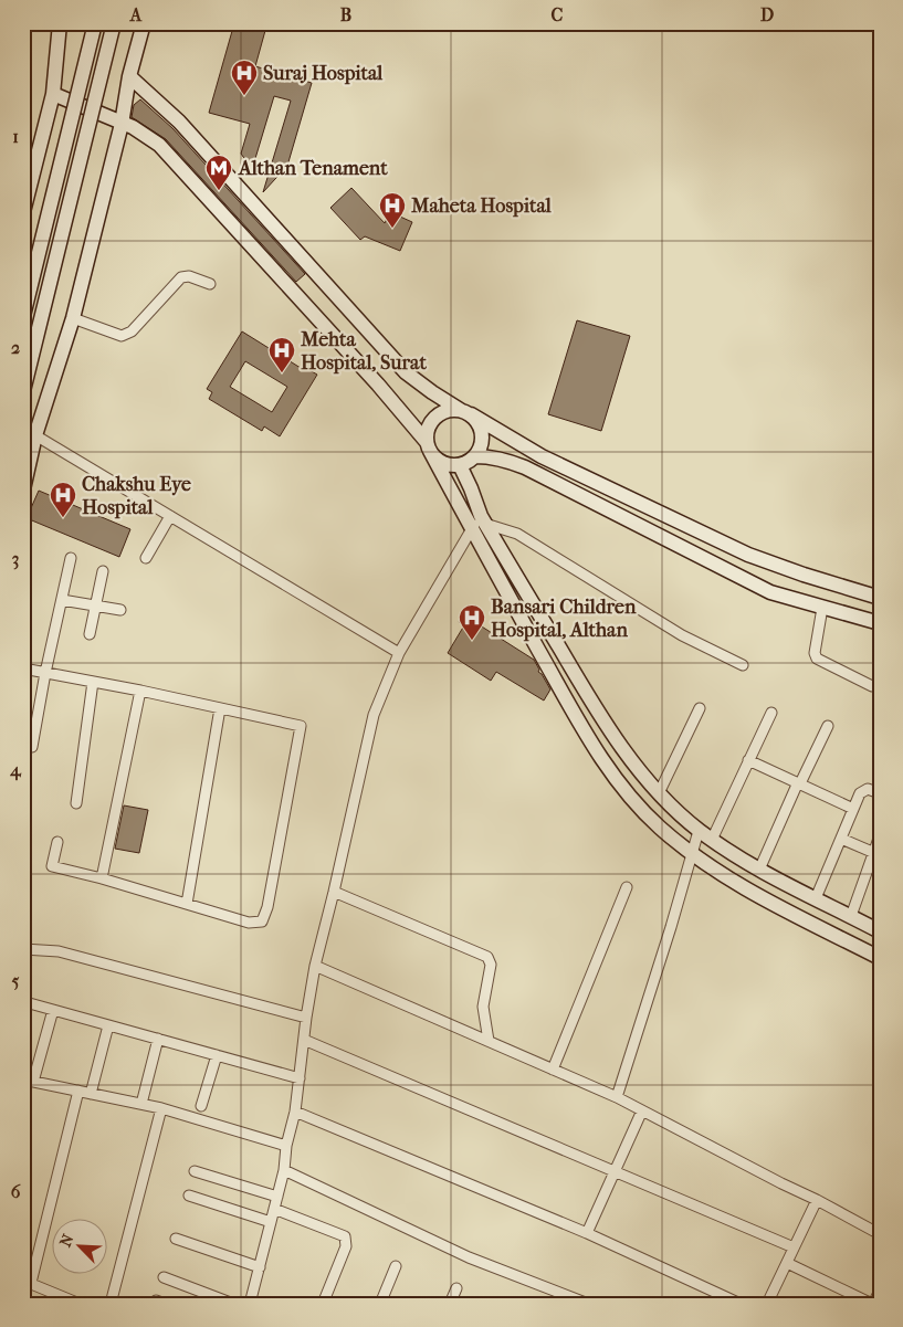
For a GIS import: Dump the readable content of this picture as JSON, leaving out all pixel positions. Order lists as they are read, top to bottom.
{
  "places": {
    "hospital": [
      "Suraj Hospital",
      "Maheta Hospital",
      "Mehta Hospital, Surat",
      "Chakshu Eye Hospital",
      "Bansari Children Hospital, Althan"
    ],
    "metro station": ["Althan Tenament"]
  },
  "north": "top left",
  "grid": {
    "columns": [
      "A",
      "B",
      "C",
      "D"
    ],
    "rows": [
      "1",
      "2",
      "3",
      "4",
      "5",
      "6"
    ]
  }
}
